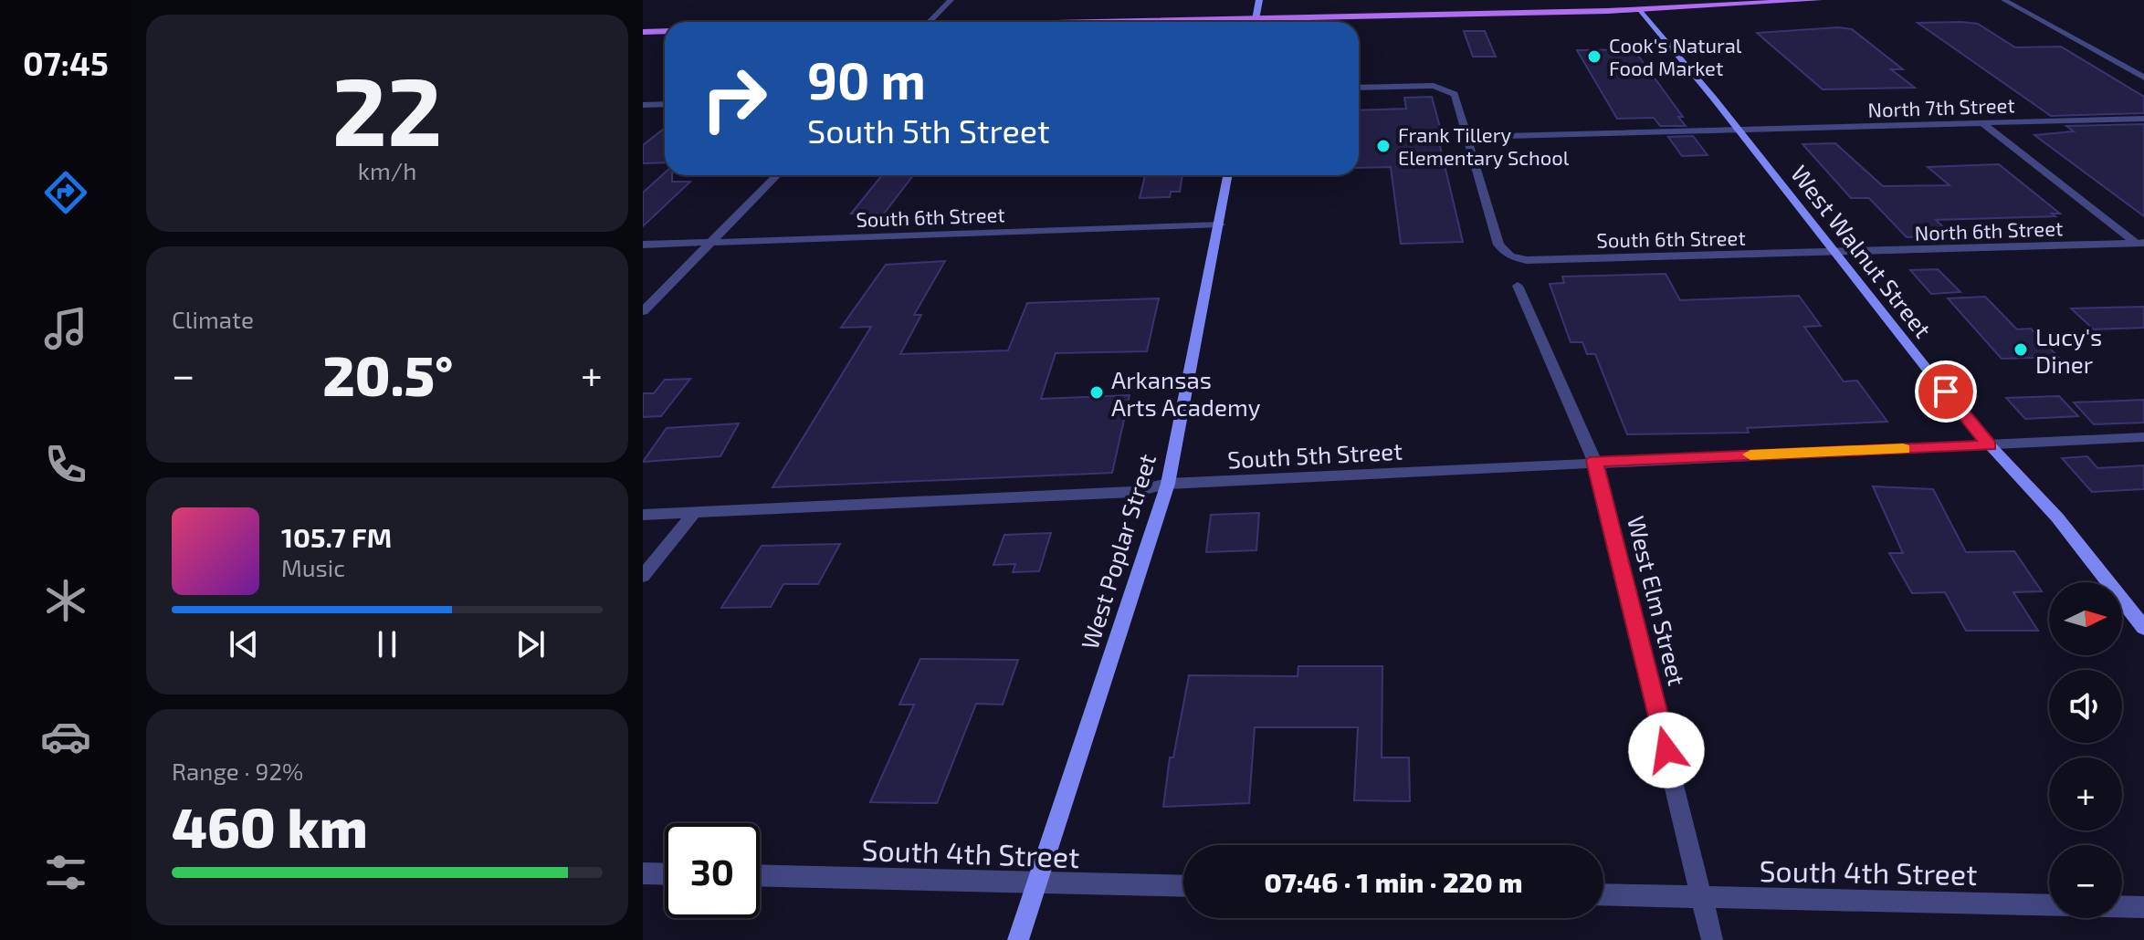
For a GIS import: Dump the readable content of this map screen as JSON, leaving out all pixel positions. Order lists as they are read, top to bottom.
{
  "streets": {
    "main road": ["West Walnut Street", "West Poplar Street"],
    "street": [
      "North 7th Street",
      "South 6th Street",
      "North 6th Street",
      "South 5th Street",
      "West Elm Street",
      "South 4th Street"
    ]
  },
  "crossings": [
    ["North 7th Street", "South 6th Street"],
    ["North 7th Street", "West Walnut Street"],
    ["South 6th Street", "North 6th Street"],
    ["South 6th Street", "West Walnut Street"],
    ["South 6th Street", "West Poplar Street"],
    ["North 6th Street", "West Walnut Street"],
    ["West Walnut Street", "South 5th Street"],
    ["South 5th Street", "West Poplar Street"],
    ["South 5th Street", "West Elm Street"],
    ["West Poplar Street", "South 4th Street"],
    ["West Elm Street", "South 4th Street"]
  ],
  "places": [
    "Cook's Natural Food Market",
    "Frank Tillery Elementary School",
    "Lucy's Diner",
    "Arkansas Arts Academy"
  ],
  "north": "right",
  "page": {
    "tabs": "07:45",
    "tile": [
      ["22", "km/h"],
      "Climate",
      ["Range · 92%", "460 km"]
    ],
    "turn": ["90 m", "South 5th Street"],
    "heat": ["−", "20.5°", "+"],
    "song": ["105.7 FM", "Music"],
    "map_buttons": ["+", "−"],
    "limit": "30",
    "trip": "07:46 · 1 min · 220 m"
  }
}
